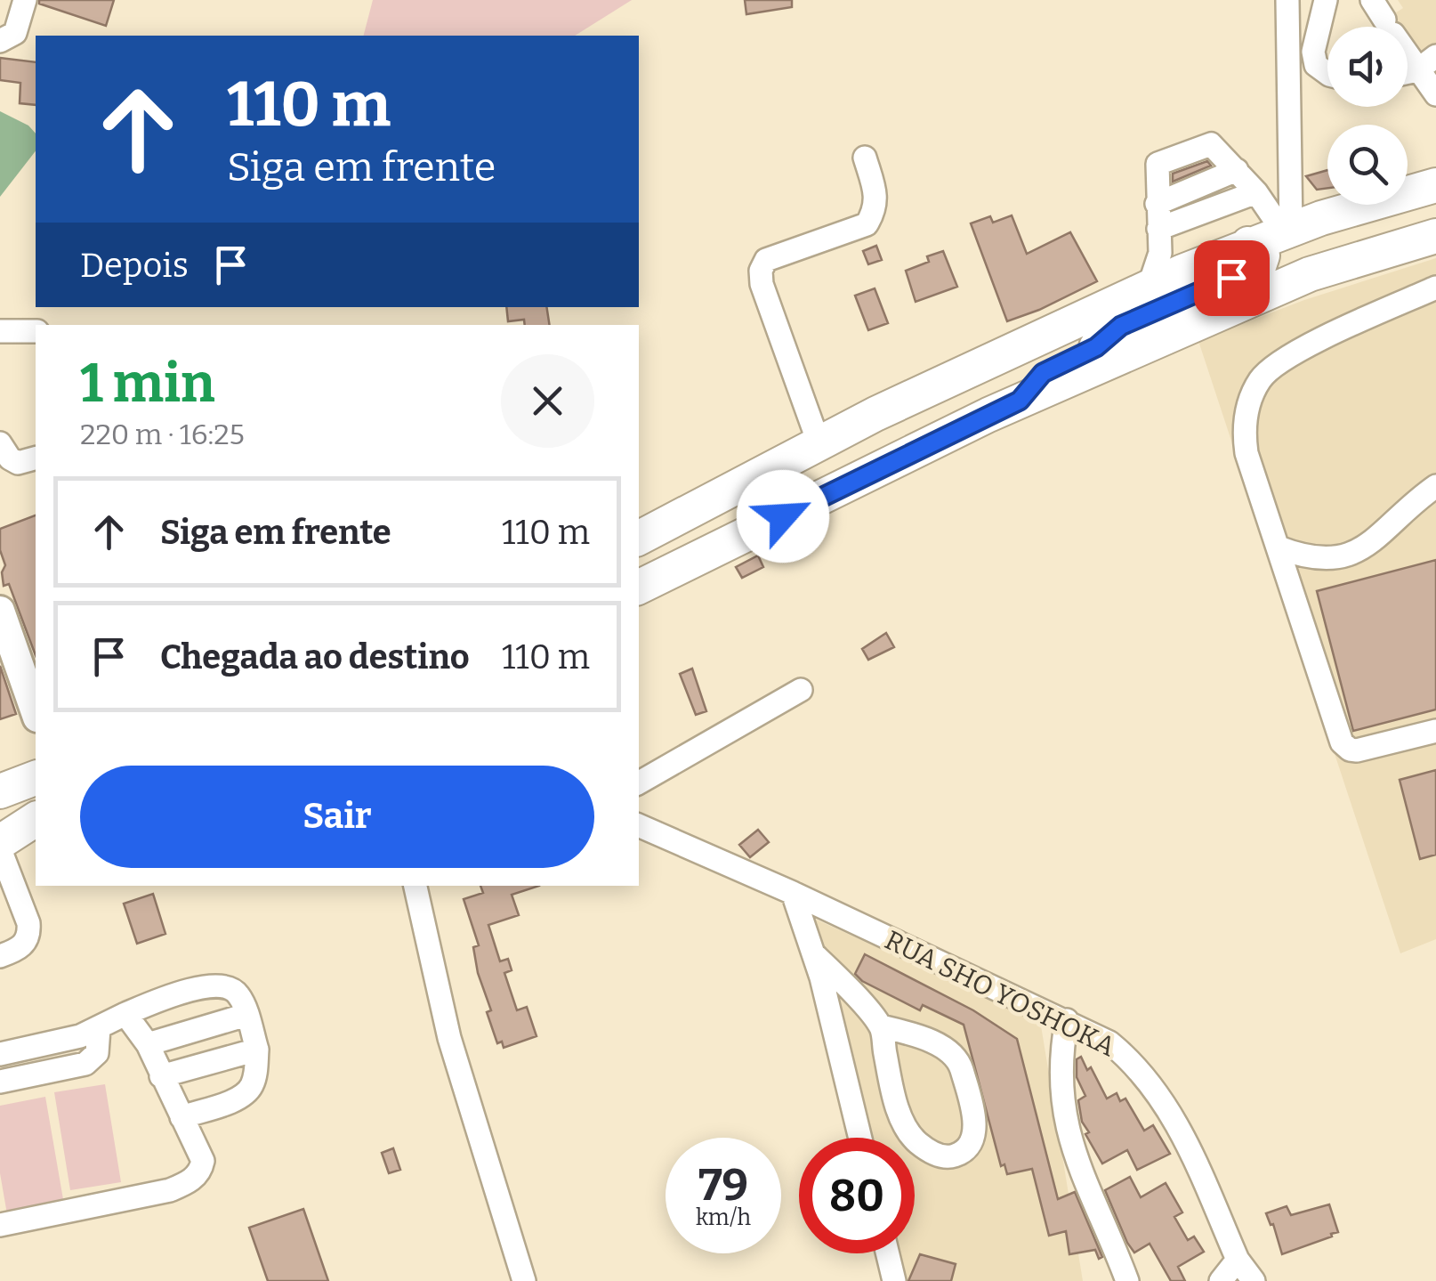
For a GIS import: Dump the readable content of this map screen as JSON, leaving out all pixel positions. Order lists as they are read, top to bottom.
{
  "streets": {
    "street": ["RUA SHO YOSHOKA"]
  },
  "page": {
    "turn": ["110 m", "Siga em frente"],
    "then": "Depois",
    "heading": ["1 min", "220 m · 16:25"],
    "list": [
      {
        "name": "Siga em frente",
        "value": "110 m"
      },
      {
        "name": "Chegada ao destino",
        "value": "110 m"
      }
    ],
    "buttons": "Sair",
    "speed": "79 km/h",
    "limit": "80"
  }
}
